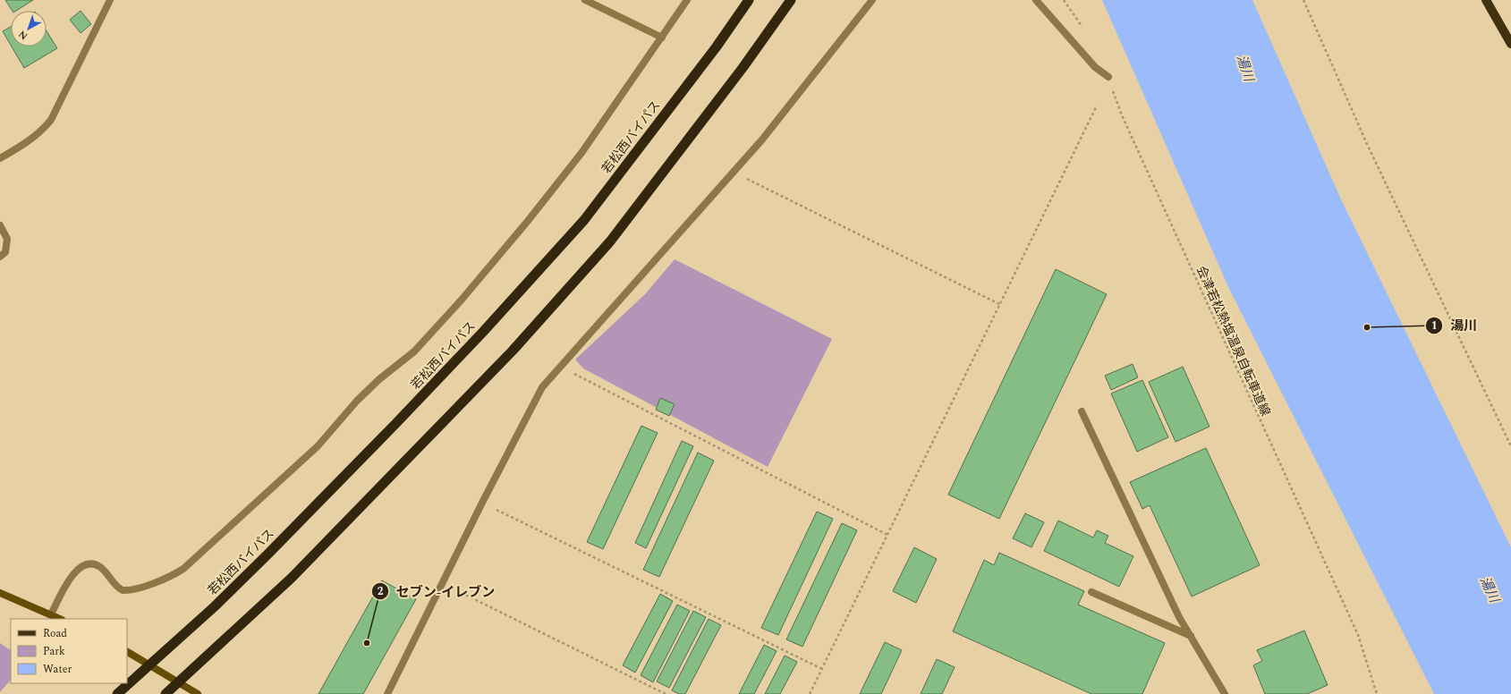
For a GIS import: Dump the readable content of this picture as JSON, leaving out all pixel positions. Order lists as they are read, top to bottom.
{
  "streets": {
    "highway": ["若松西バイパス"],
    "path": ["会津若松熱塩温泉自転車道線"]
  },
  "water": ["湯川"],
  "places": ["湯川", "セブン-イレブン"],
  "legend": ["Road", "Park", "Water"],
  "north": "bottom left"
}
